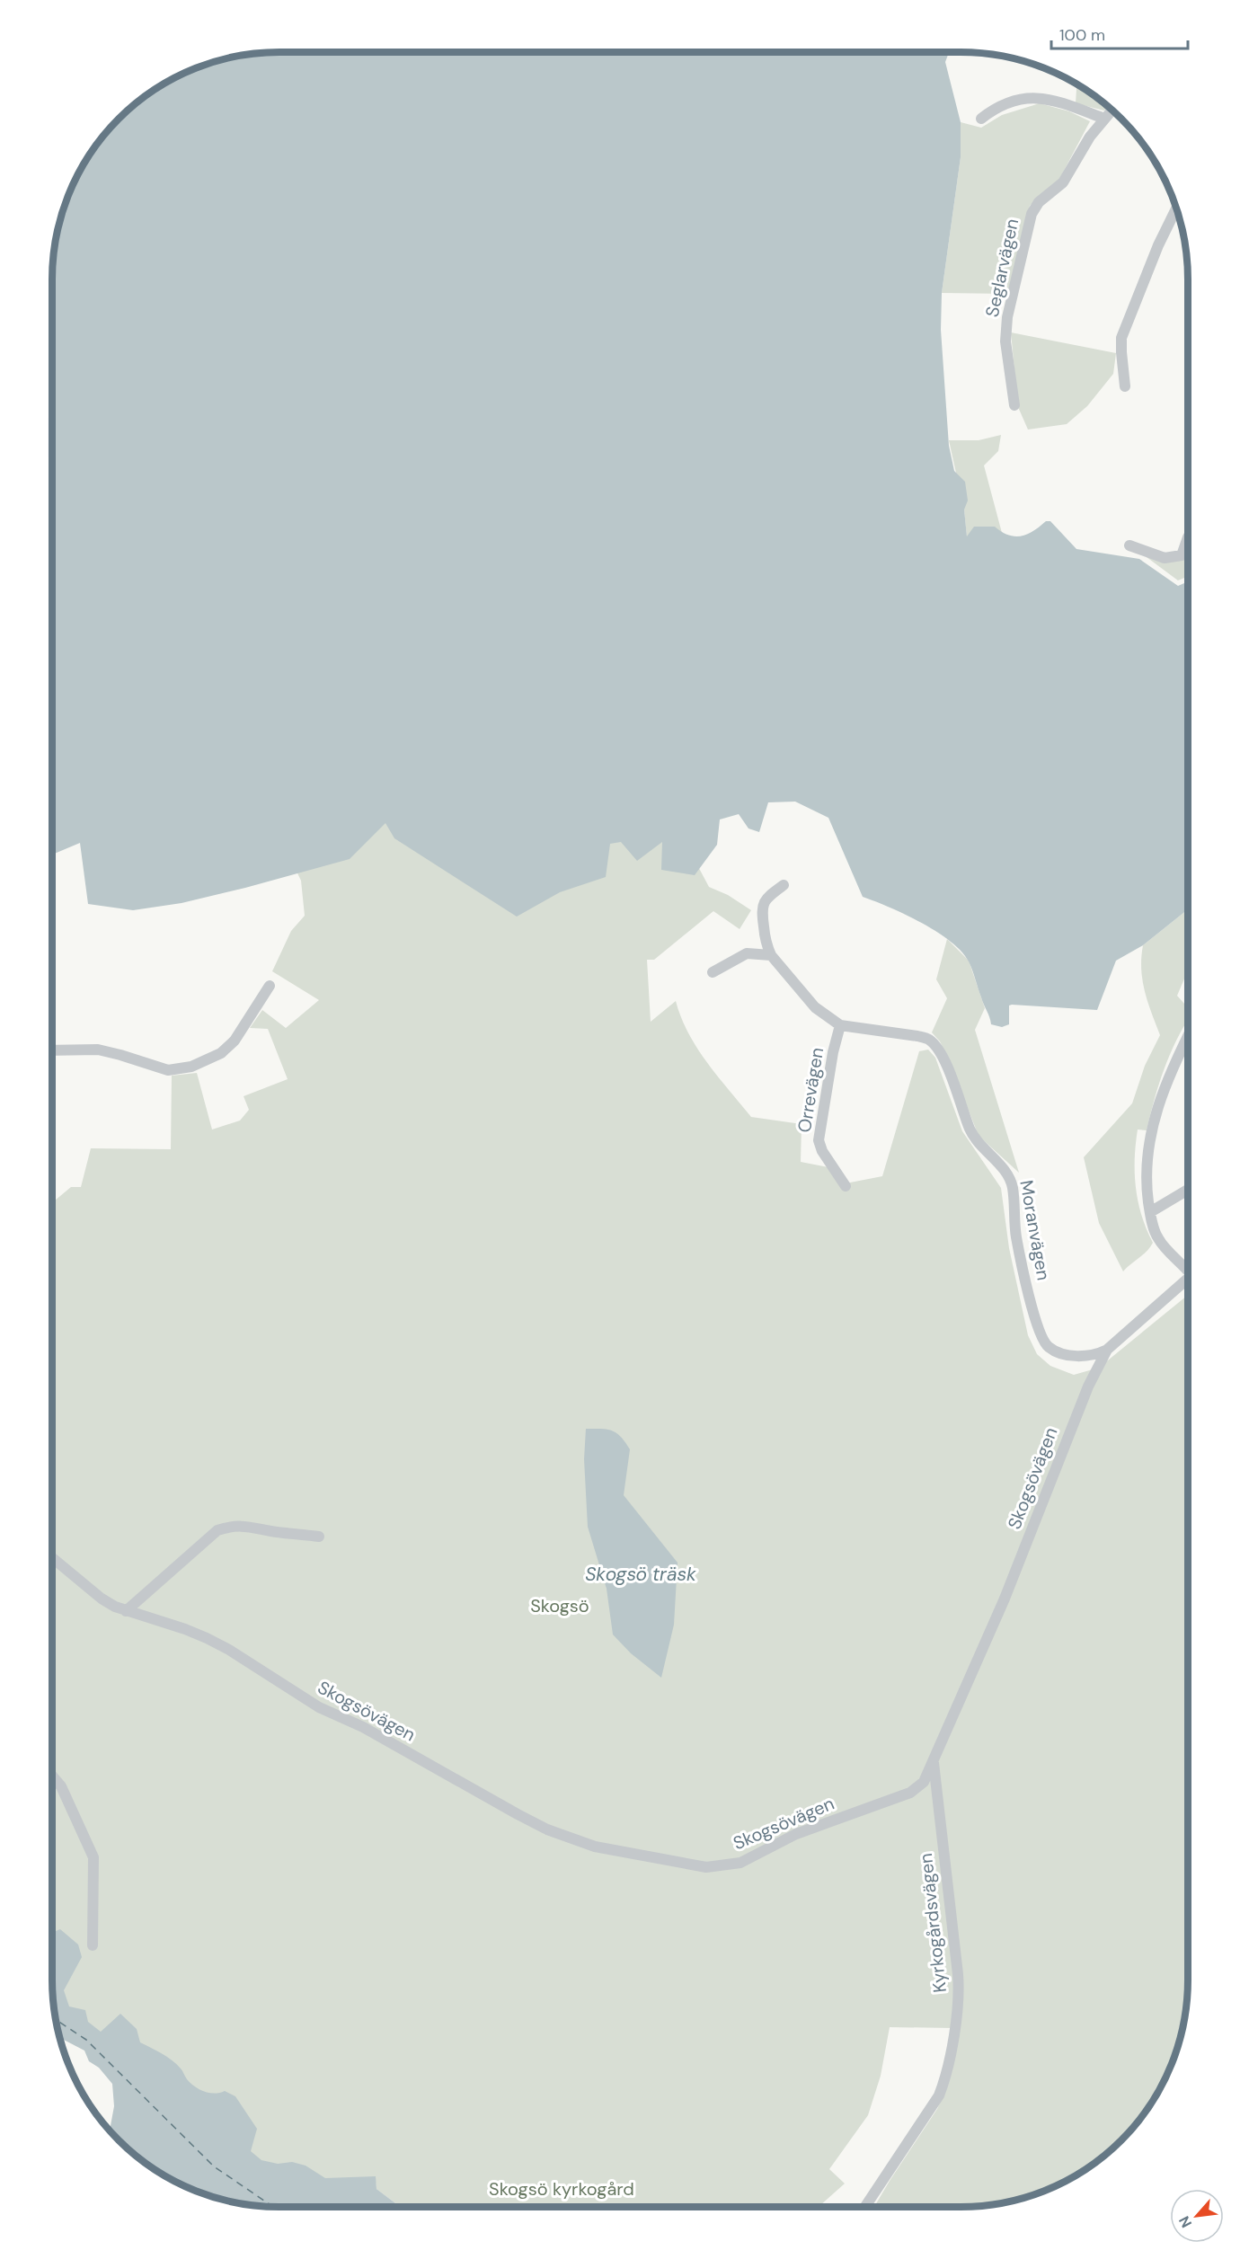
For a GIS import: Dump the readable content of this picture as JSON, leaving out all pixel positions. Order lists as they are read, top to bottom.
{
  "streets": {
    "street": [
      "Seglarvägen",
      "Orrevägen",
      "Moranvägen",
      "Skogsövägen",
      "Kyrkogårdsvägen"
    ]
  },
  "crossings": [
    ["Orrevägen", "Moranvägen"],
    ["Moranvägen", "Skogsövägen"],
    ["Skogsövägen", "Kyrkogårdsvägen"]
  ],
  "water": ["Skogsö träsk"],
  "parks": ["Skogsö", "Skogsö kyrkogård"],
  "scale_bar": "100 m",
  "north": "bottom left"
}
